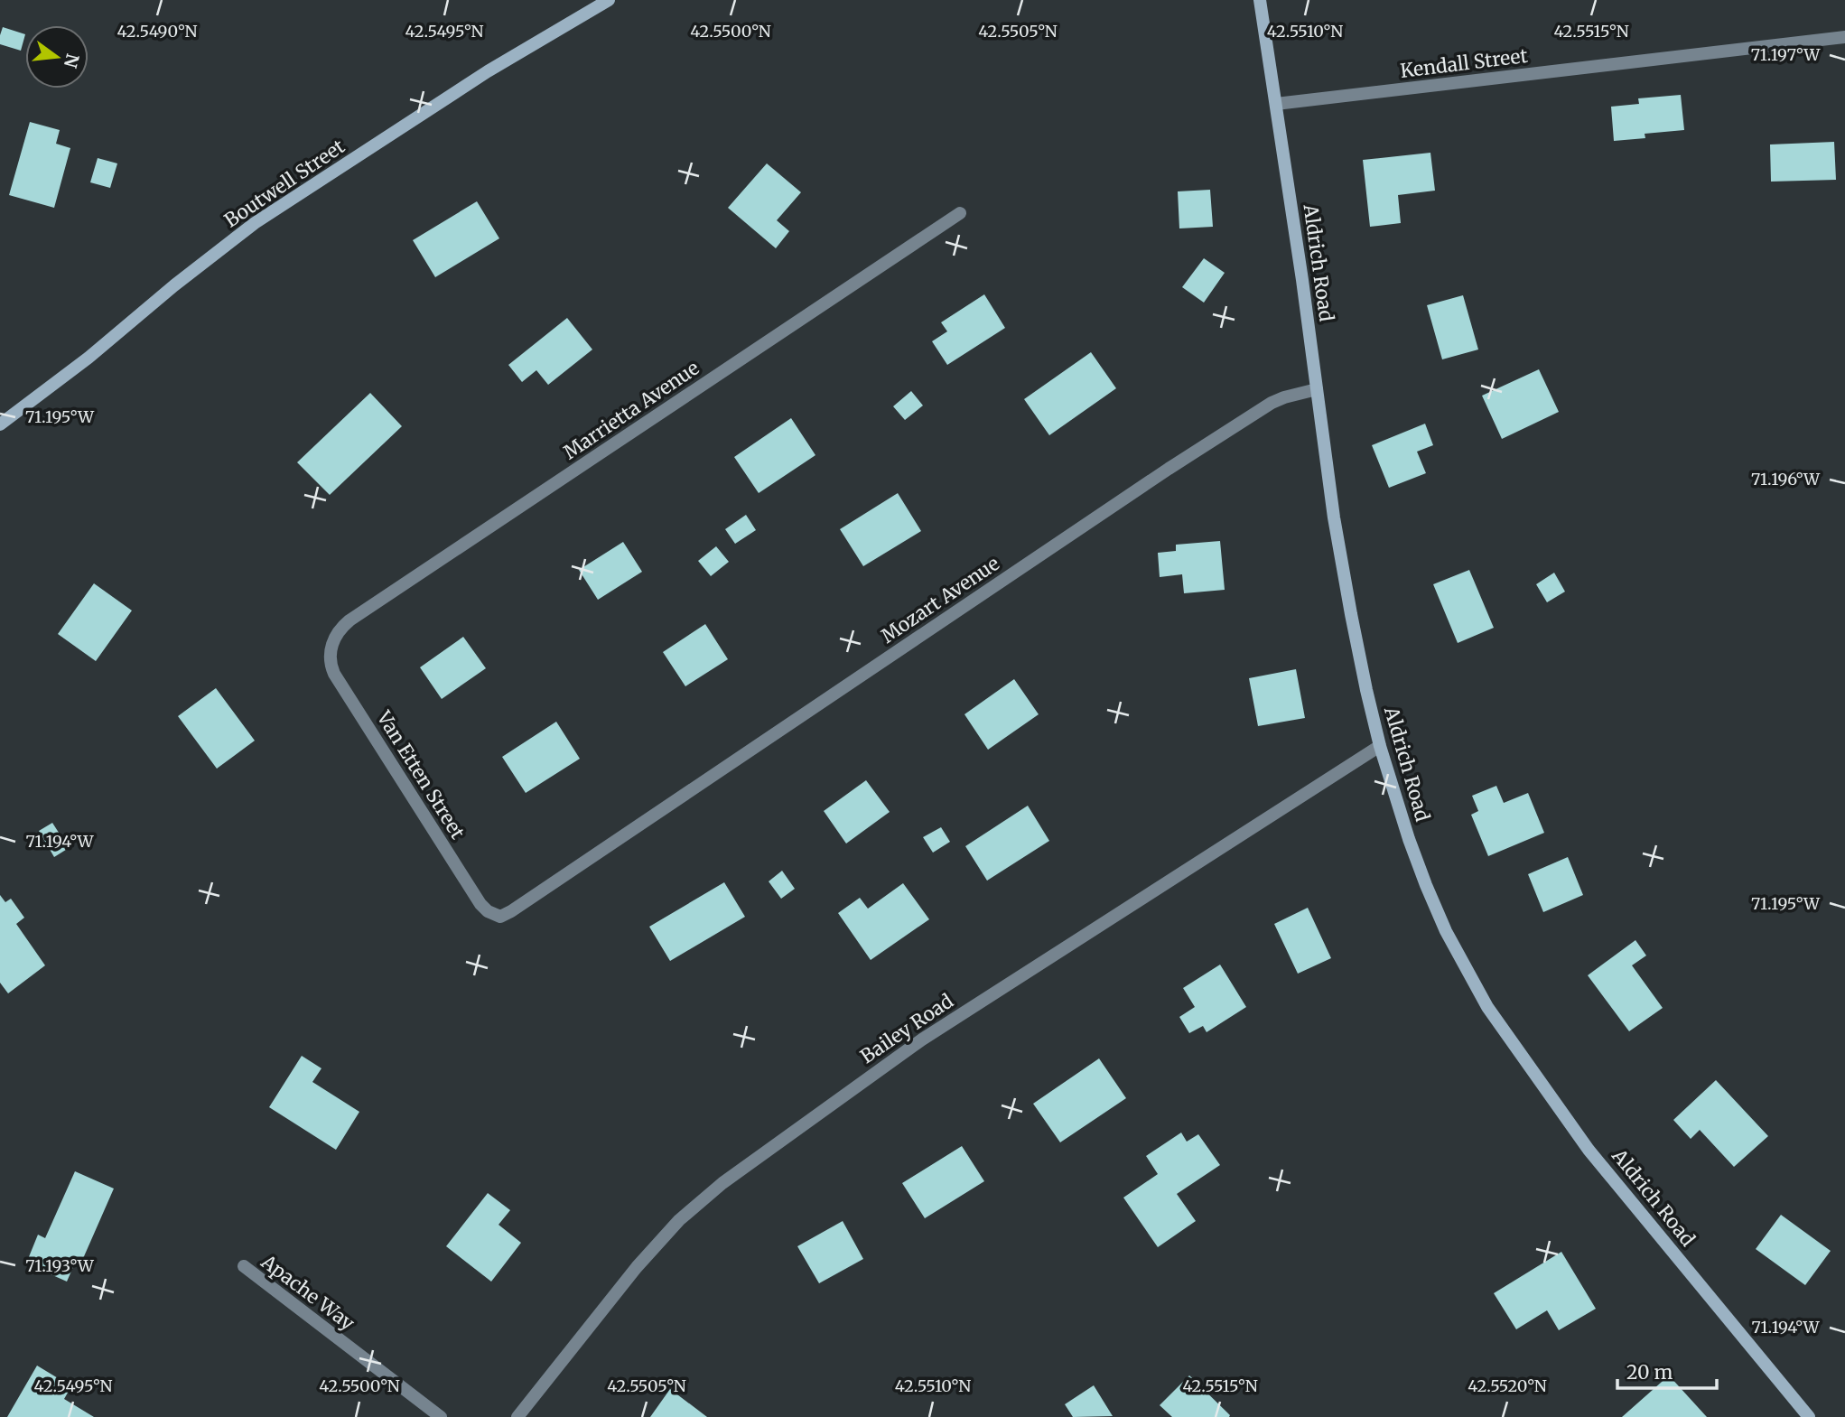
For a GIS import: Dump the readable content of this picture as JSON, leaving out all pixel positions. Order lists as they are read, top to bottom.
{
  "streets": {
    "street": [
      "Kendall Street",
      "Boutwell Street",
      "Aldrich Road",
      "Marrietta Avenue",
      "Mozart Avenue",
      "Van Etten Street",
      "Bailey Road",
      "Apache Way"
    ]
  },
  "crossings": [
    ["Kendall Street", "Aldrich Road"],
    ["Aldrich Road", "Mozart Avenue"],
    ["Aldrich Road", "Bailey Road"],
    ["Marrietta Avenue", "Van Etten Street"],
    ["Mozart Avenue", "Van Etten Street"]
  ],
  "scale_bar": "20 m",
  "north": "right",
  "coordinates": [
    "42.5490°N",
    "42.5495°N",
    "42.5500°N",
    "42.5505°N",
    "42.5510°N",
    "42.5515°N",
    "71.197°W",
    "71.195°W",
    "71.196°W",
    "71.194°W",
    "71.193°W",
    "42.5520°N"
  ]
}
